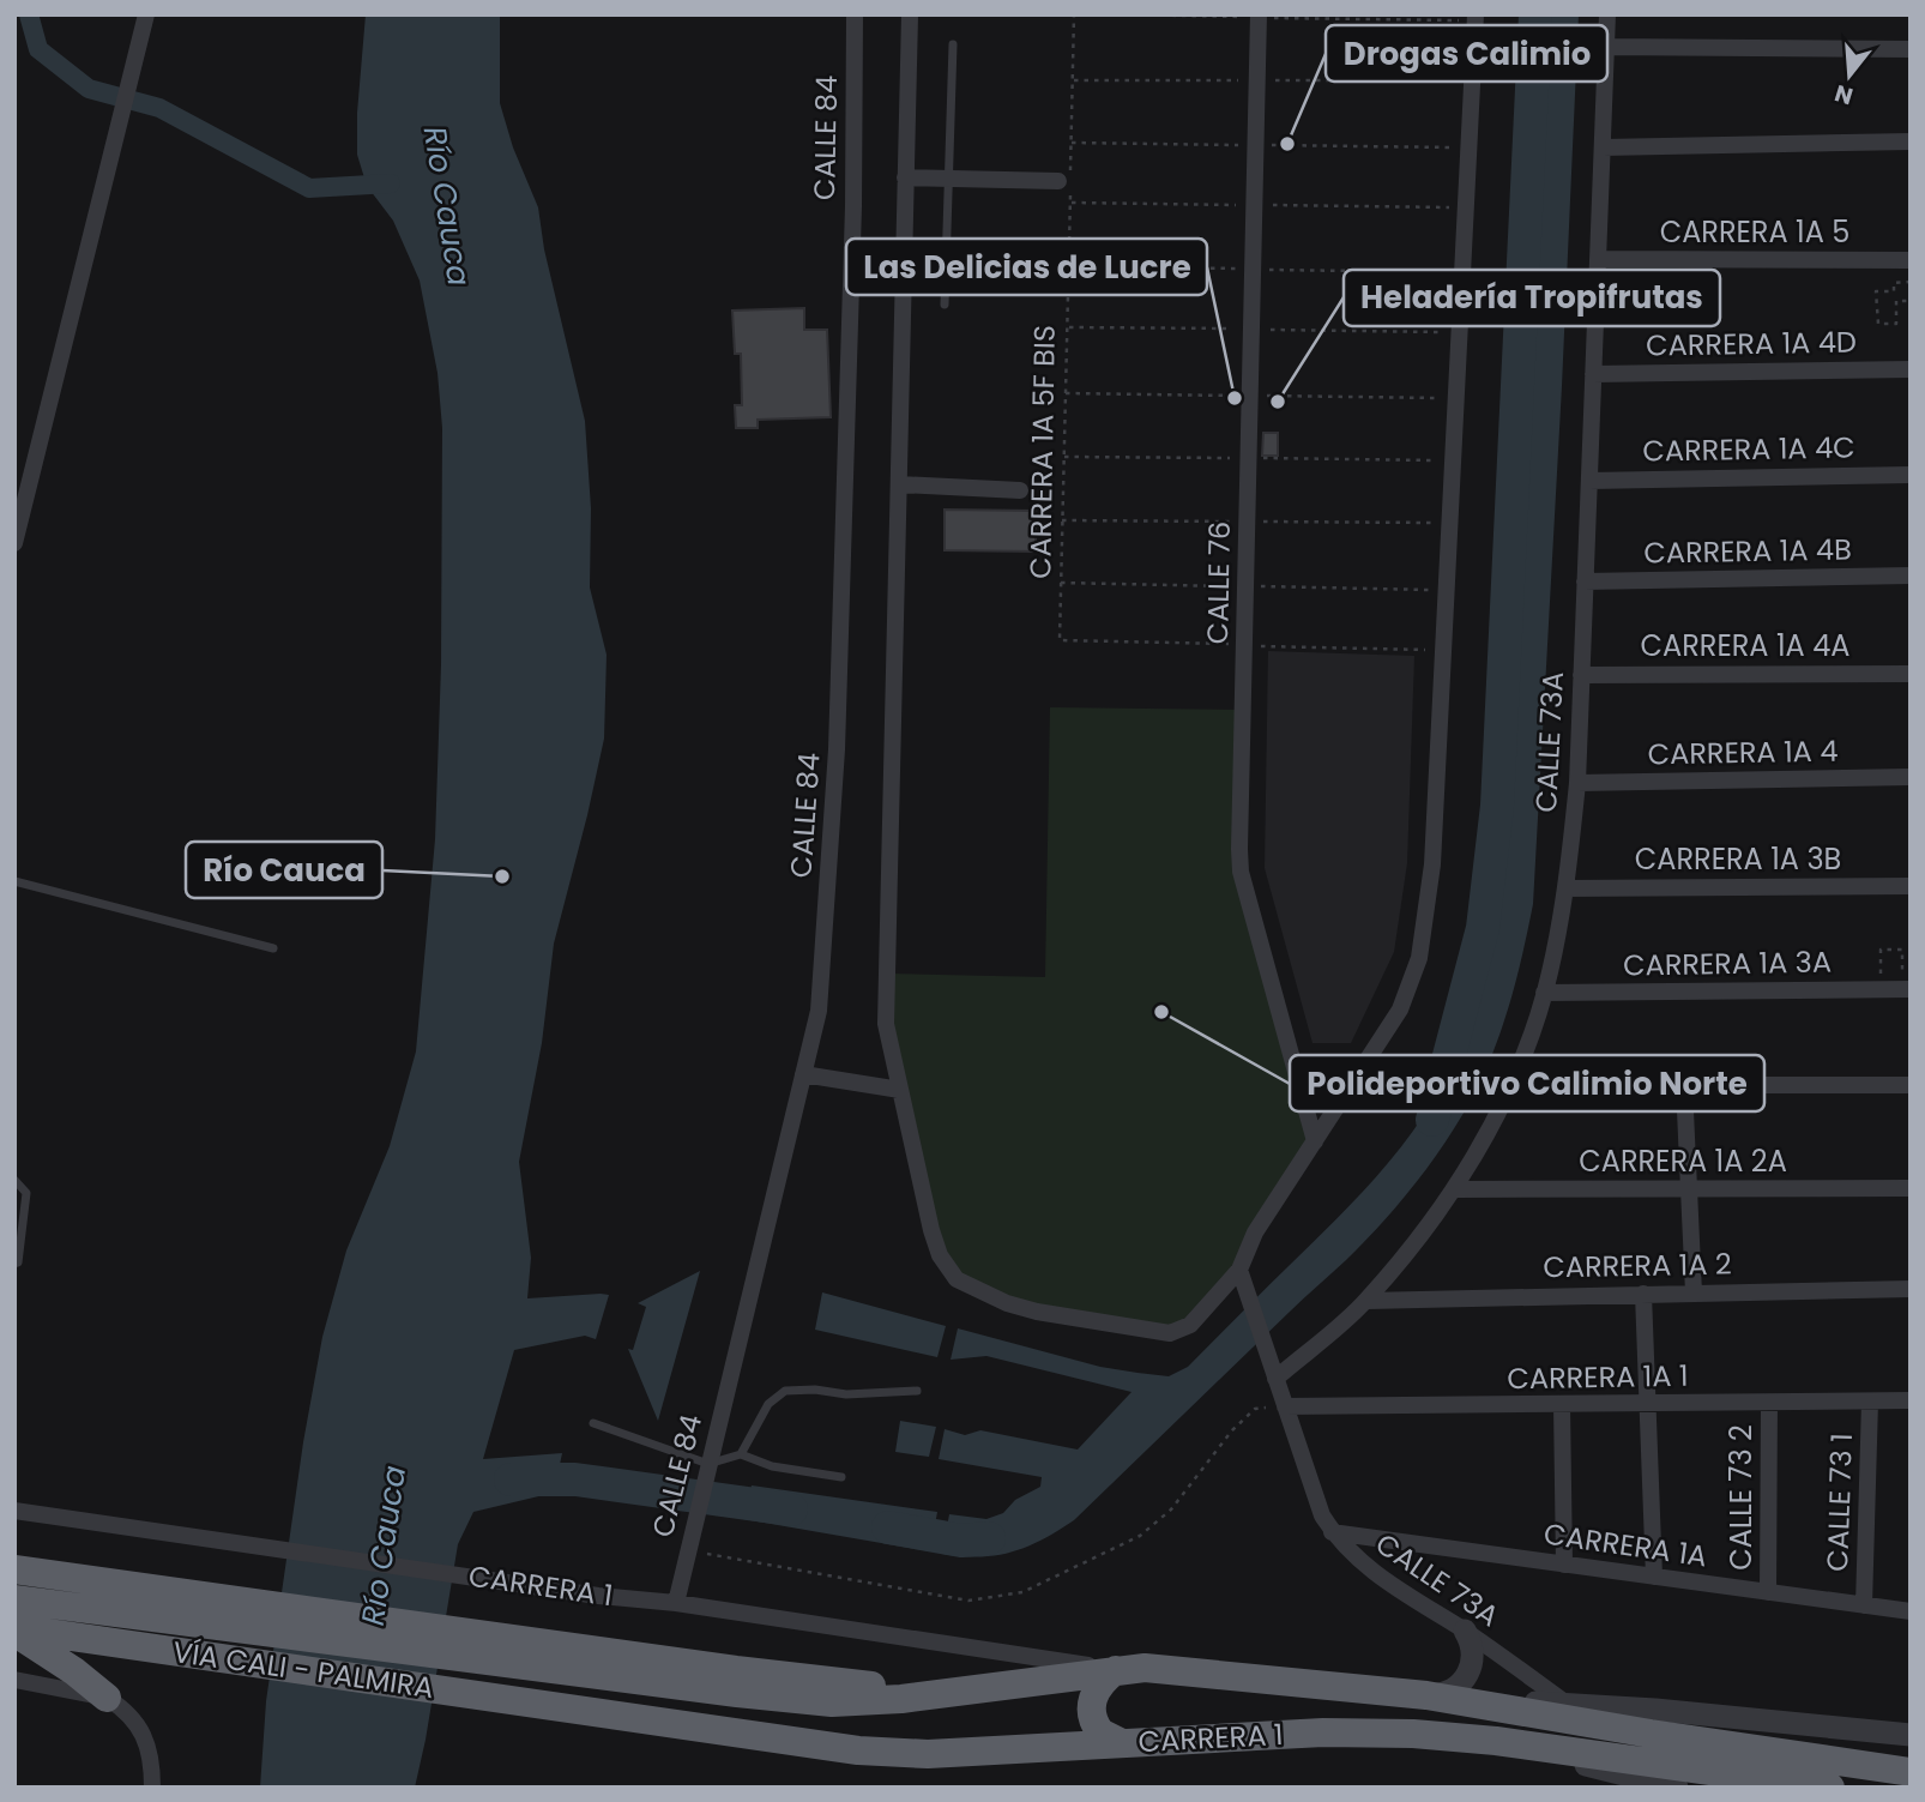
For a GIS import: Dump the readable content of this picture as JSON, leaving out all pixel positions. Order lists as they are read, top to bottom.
{
  "streets": {
    "highway": ["CARRERA 1", "VÍA CALI - PALMIRA"],
    "street": [
      "CALLE 84",
      "CARRERA 1A 5",
      "CARRERA 1A 4D",
      "CARRERA 1A 4C",
      "CARRERA 1A 4B",
      "CALLE 76",
      "CARRERA 1A 4A",
      "CALLE 73A",
      "CARRERA 1A 4",
      "CARRERA 1A 3B",
      "CARRERA 1A 3A",
      "CARRERA 1A 2A",
      "CARRERA 1A 2",
      "CARRERA 1A 1",
      "CALLE 73 2",
      "CALLE 73 1",
      "CARRERA 1A"
    ],
    "path": ["CARRERA 1A 5F BIS"]
  },
  "crossings": [
    ["CALLE 84", "CARRERA 1"],
    ["CARRERA 1A 5", "CALLE 73A"],
    ["CARRERA 1A 4D", "CALLE 73A"],
    ["CARRERA 1A 4C", "CALLE 73A"],
    ["CARRERA 1A 5F BIS", "CALLE 76"],
    ["CARRERA 1A 4B", "CALLE 73A"],
    ["CARRERA 1A 4A", "CALLE 73A"],
    ["CALLE 73A", "CARRERA 1A 4"],
    ["CALLE 73A", "CARRERA 1A 3B"],
    ["CALLE 73A", "CARRERA 1A 3A"],
    ["CALLE 73A", "CARRERA 1A 2A"],
    ["CALLE 73A", "CARRERA 1A 2"],
    ["CALLE 73A", "CARRERA 1A 1"],
    ["CALLE 73A", "CARRERA 1A"],
    ["CARRERA 1A 1", "CALLE 73 2"],
    ["CARRERA 1A 1", "CALLE 73 1"],
    ["CALLE 73 2", "CARRERA 1A"],
    ["CALLE 73 1", "CARRERA 1A"],
    ["CARRERA 1", "VÍA CALI - PALMIRA"]
  ],
  "water": ["Río Cauca"],
  "places": [
    "Drogas Calimio",
    "Las Delicias de Lucre",
    "Heladería Tropifrutas",
    "Río Cauca",
    "Polideportivo Calimio Norte"
  ],
  "north": "bottom"
}
